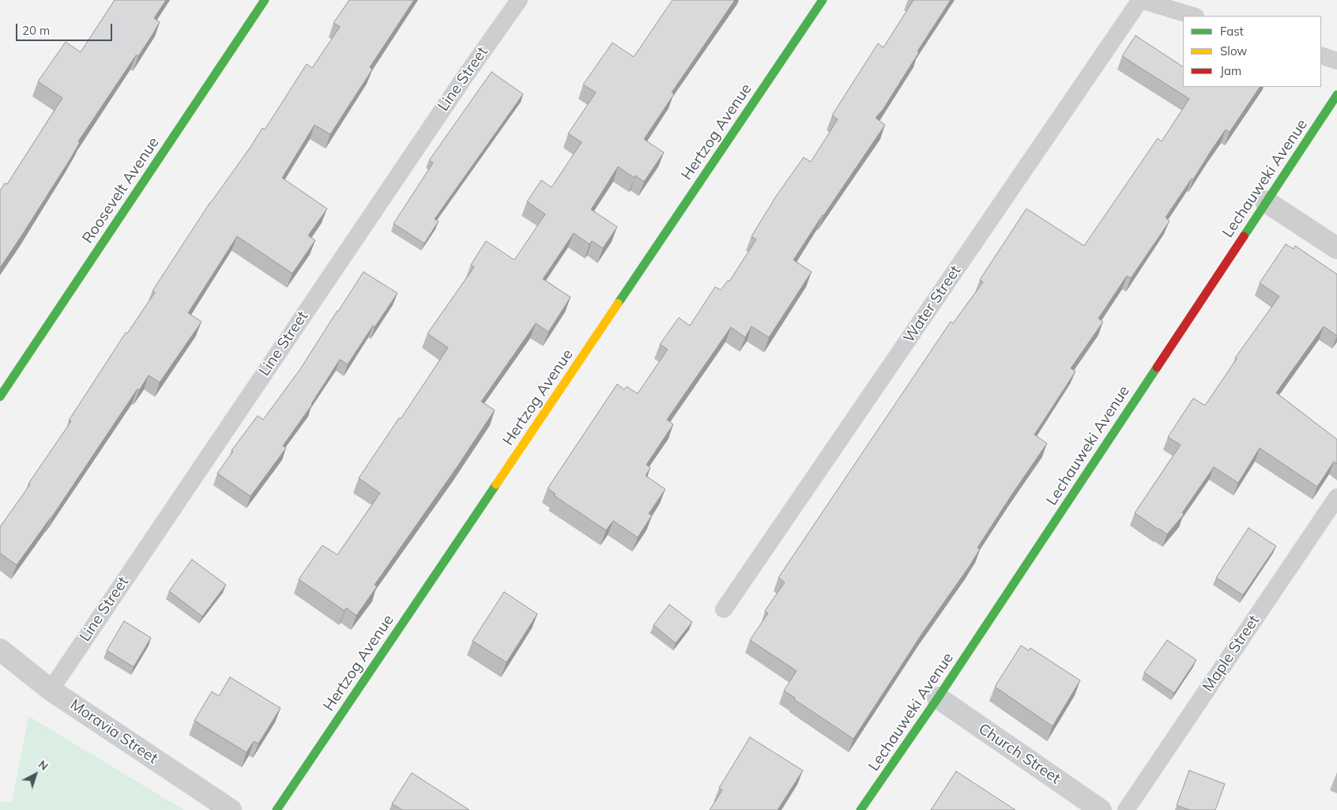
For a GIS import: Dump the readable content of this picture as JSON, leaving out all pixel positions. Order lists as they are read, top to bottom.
{
  "streets": {
    "street": [
      "Hertzog Avenue",
      "Lechauweki Avenue",
      "Roosevelt Avenue",
      "Moravia Street",
      "Church Street"
    ],
    "lane": ["Line Street", "Water Street", "Maple Street"]
  },
  "crossings": [
    ["Line Street", "Moravia Street"],
    ["Lechauweki Avenue", "Church Street"]
  ],
  "legend": ["Fast", "Slow", "Jam"],
  "scale_bar": "20 m",
  "north": "top right"
}
